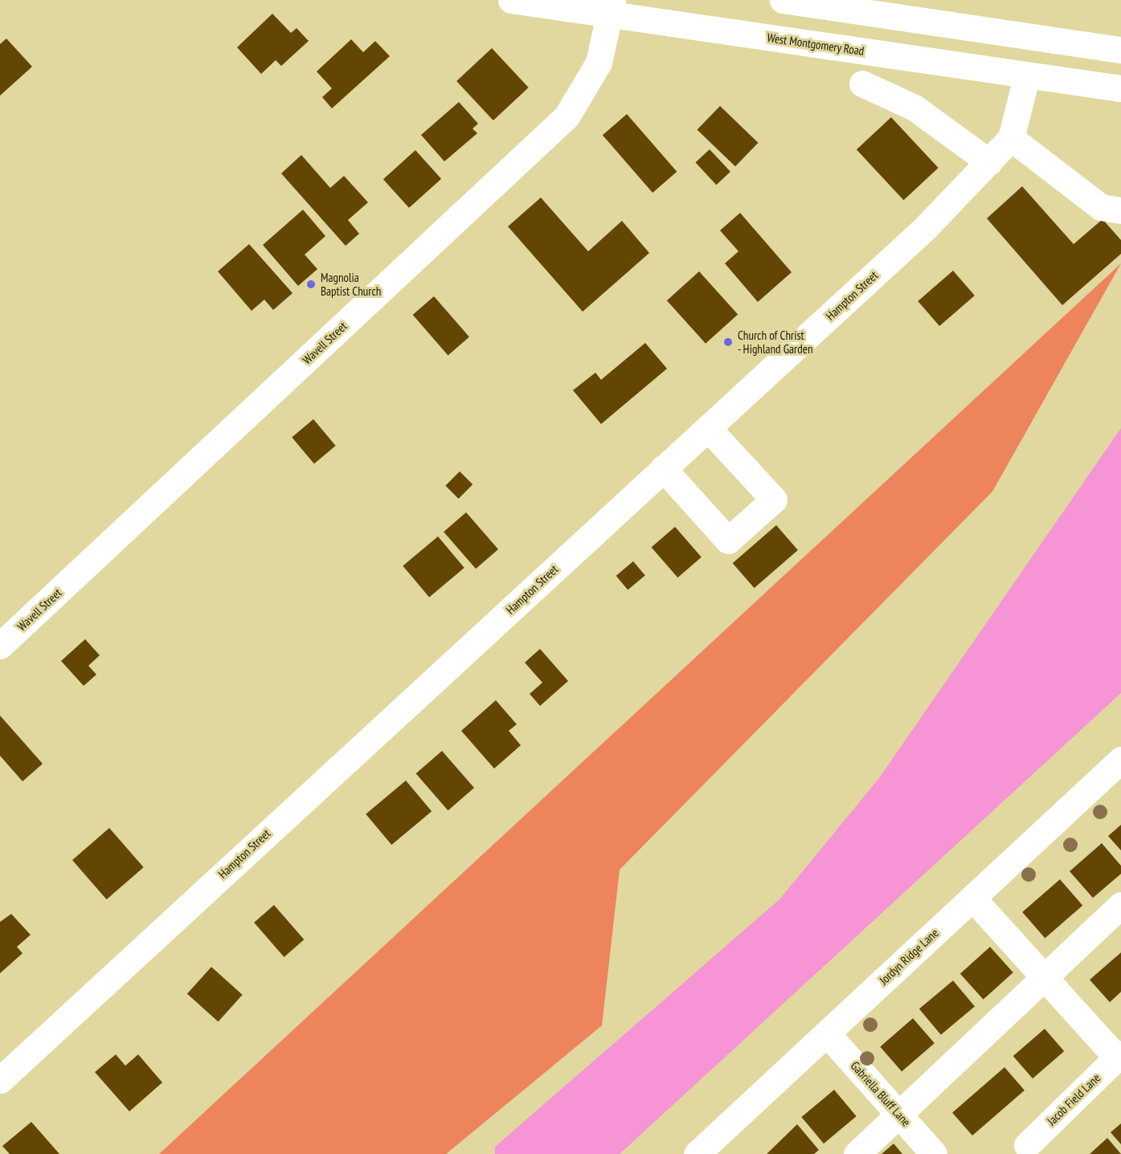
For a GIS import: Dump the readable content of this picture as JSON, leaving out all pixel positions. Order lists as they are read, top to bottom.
{
  "streets": {
    "street": [
      "West Montgomery Road",
      "Hampton Street",
      "Wavell Street",
      "Jordyn Ridge Lane",
      "Gabriella Bluff Lane",
      "Jacob Field Lane"
    ]
  },
  "crossings": [
    ["West Montgomery Road", "Hampton Street"],
    ["West Montgomery Road", "Wavell Street"],
    ["Jordyn Ridge Lane", "Gabriella Bluff Lane"]
  ],
  "places": ["Magnolia Baptist Church", "Church of Christ - Highland Garden"]
}
